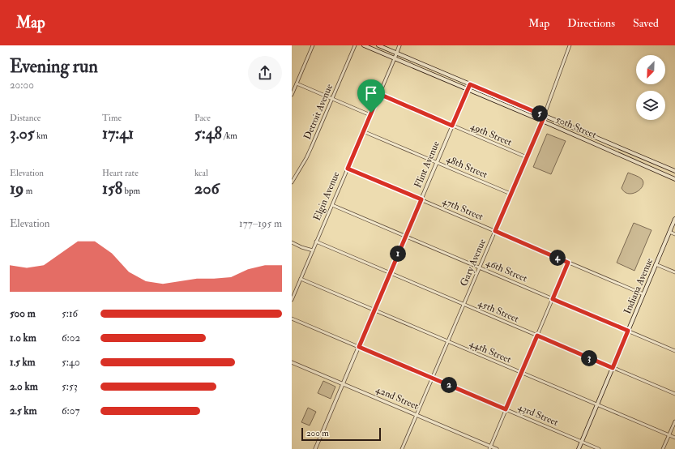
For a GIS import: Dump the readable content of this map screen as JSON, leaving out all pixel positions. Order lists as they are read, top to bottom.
{
  "streets": {
    "main road": ["50th Street", "Indiana Avenue"],
    "street": [
      "Detroit Avenue",
      "49th Street",
      "Flint Avenue",
      "48th Street",
      "Elgin Avenue",
      "47th Street",
      "Gary Avenue",
      "46th Street",
      "45th Street",
      "44th Street",
      "42nd Street",
      "43rd Street"
    ]
  },
  "crossings": [
    ["50th Street", "Flint Avenue"],
    ["50th Street", "Elgin Avenue"],
    ["50th Street", "Gary Avenue"],
    ["49th Street", "Flint Avenue"],
    ["49th Street", "Elgin Avenue"],
    ["49th Street", "Gary Avenue"],
    ["Flint Avenue", "48th Street"],
    ["Flint Avenue", "47th Street"],
    ["Flint Avenue", "46th Street"],
    ["Flint Avenue", "45th Street"],
    ["Flint Avenue", "44th Street"],
    ["Flint Avenue", "42nd Street"],
    ["Flint Avenue", "43rd Street"],
    ["48th Street", "Elgin Avenue"],
    ["48th Street", "Gary Avenue"],
    ["Elgin Avenue", "47th Street"],
    ["Elgin Avenue", "46th Street"],
    ["Elgin Avenue", "45th Street"],
    ["Elgin Avenue", "44th Street"],
    ["47th Street", "Gary Avenue"],
    ["47th Street", "Indiana Avenue"],
    ["Gary Avenue", "46th Street"],
    ["Gary Avenue", "45th Street"],
    ["Gary Avenue", "44th Street"],
    ["Gary Avenue", "42nd Street"],
    ["Gary Avenue", "43rd Street"],
    ["46th Street", "Indiana Avenue"],
    ["Indiana Avenue", "45th Street"],
    ["Indiana Avenue", "44th Street"],
    ["Indiana Avenue", "43rd Street"]
  ],
  "scale_bar": "200 m",
  "north": "bottom left",
  "page": {
    "header": "Map",
    "nav": ["Map", "Directions", "Saved"],
    "heading": ["Evening run", "20:00"],
    "stats": [
      ["Distance", "3.05 km"],
      ["Time", "17:41"],
      ["Pace", "5:48 /km"],
      ["Elevation", "19 m"],
      ["Heart rate", "158 bpm"],
      ["kcal", "206"]
    ],
    "pins": [
      "5",
      "1",
      "4",
      "3",
      "2"
    ],
    "chart": ["Elevation", "177–195 m"],
    "list": [
      {
        "name": "500 m",
        "note": "5:16"
      },
      {
        "name": "1.0 km",
        "note": "6:02"
      },
      {
        "name": "1.5 km",
        "note": "5:40"
      },
      {
        "name": "2.0 km",
        "note": "5:53"
      },
      {
        "name": "2.5 km",
        "note": "6:07"
      }
    ],
    "scale": "200 m"
  }
}
